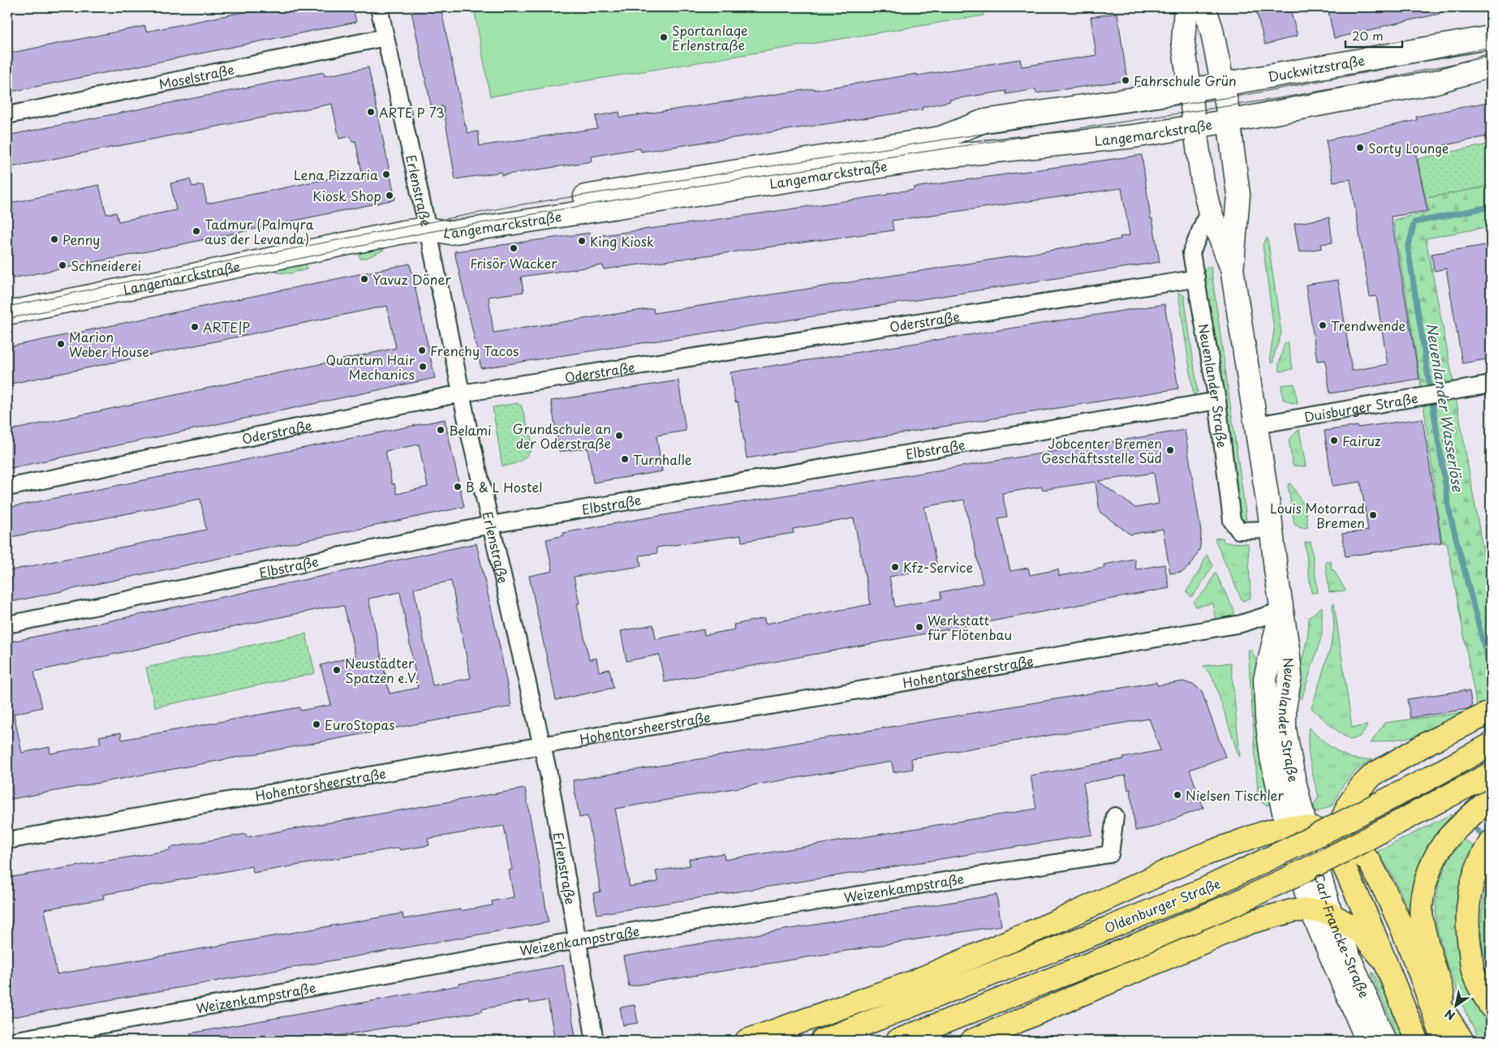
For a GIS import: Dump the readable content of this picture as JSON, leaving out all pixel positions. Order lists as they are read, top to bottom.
{
  "streets": {
    "highway": ["Oldenburger Straße"],
    "main road": [
      "Duckwitzstraße",
      "Langemarckstraße",
      "Neuenlander Straße",
      "Carl-Francke-Straße"
    ],
    "street": [
      "Moselstraße",
      "Erlenstraße",
      "Oderstraße",
      "Duisburger Straße",
      "Elbstraße",
      "Hohentorsheerstraße",
      "Weizenkampstraße"
    ]
  },
  "crossings": [
    ["Duckwitzstraße", "Langemarckstraße"],
    ["Duckwitzstraße", "Neuenlander Straße"],
    ["Moselstraße", "Erlenstraße"],
    ["Langemarckstraße", "Erlenstraße"],
    ["Langemarckstraße", "Neuenlander Straße"],
    ["Erlenstraße", "Oderstraße"],
    ["Erlenstraße", "Elbstraße"],
    ["Erlenstraße", "Hohentorsheerstraße"],
    ["Erlenstraße", "Weizenkampstraße"],
    ["Oderstraße", "Neuenlander Straße"],
    ["Neuenlander Straße", "Duisburger Straße"],
    ["Neuenlander Straße", "Elbstraße"],
    ["Neuenlander Straße", "Hohentorsheerstraße"],
    ["Neuenlander Straße", "Carl-Francke-Straße"]
  ],
  "water": ["Neuenlander Wasserlöse"],
  "places": [
    "Sportanlage Erlenstraße",
    "Fahrschule Grün",
    "ARTE P 73",
    "Sorty Lounge",
    "Lena Pizzaria",
    "Kiosk Shop",
    "Tadmur (Palmyra aus der Levanda)",
    "Penny",
    "King Kiosk",
    "Frisör Wacker",
    "Schneiderei",
    "Yavuz Döner",
    "Trendwende",
    "ARTE|P",
    "Marion Weber House",
    "Frenchy Tacos",
    "Quantum Hair Mechanics",
    "Belami",
    "Grundschule an der Oderstraße",
    "Fairuz",
    "Jobcenter Bremen Geschäftsstelle Süd",
    "Turnhalle",
    "B & L Hostel",
    "Louis Motorrad Bremen",
    "Kfz-Service",
    "Werkstatt für Flötenbau",
    "Neustädter Spatzen e.V.",
    "EuroStopas",
    "Nielsen Tischler"
  ],
  "scale_bar": "20 m",
  "north": "bottom left"
}
